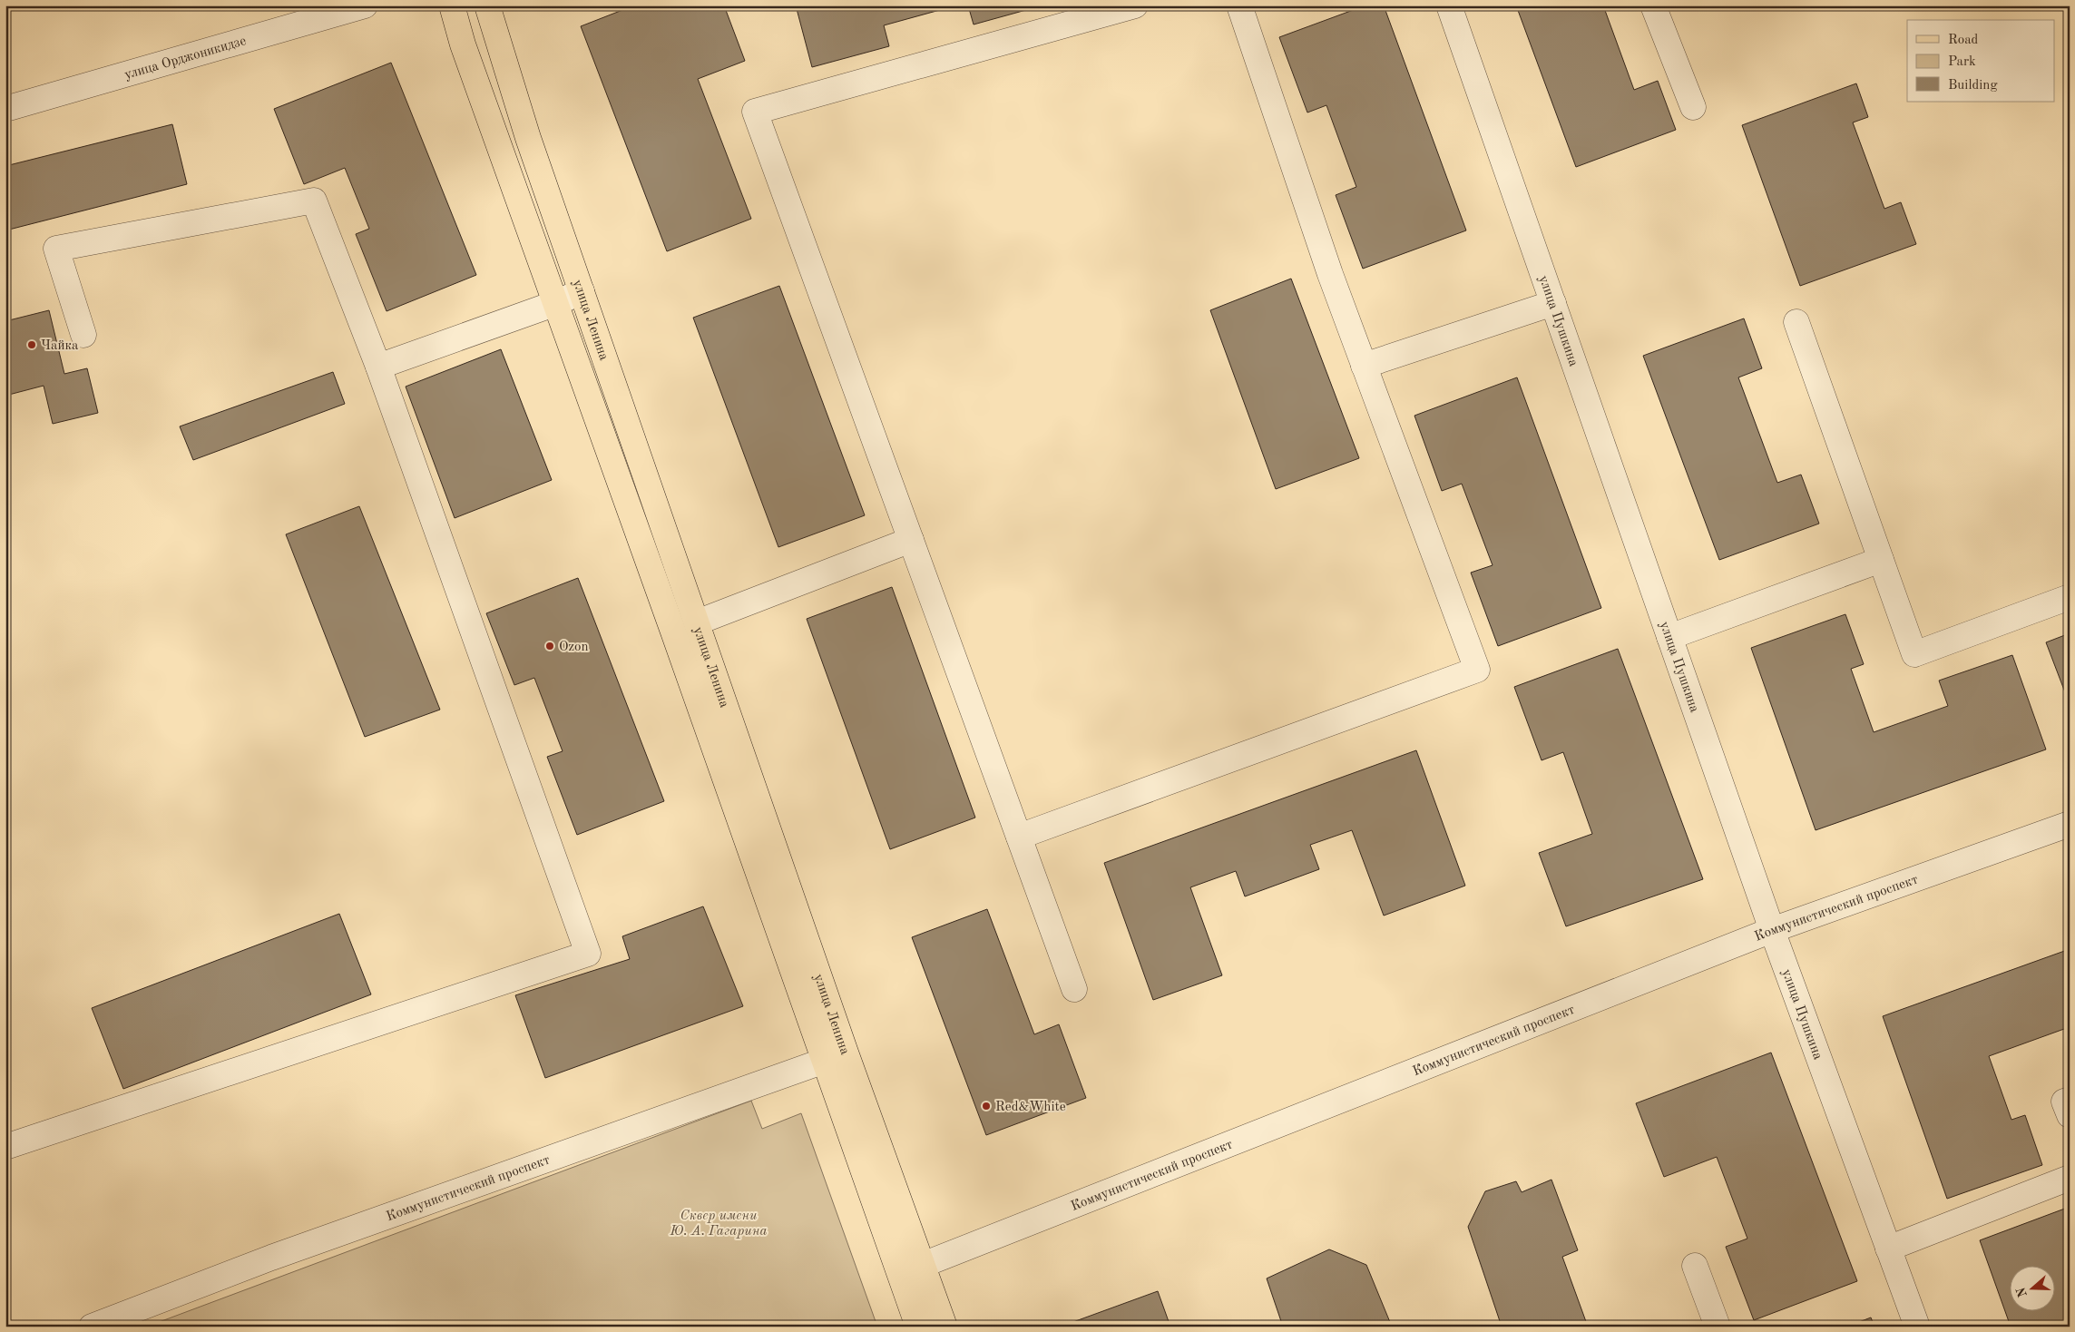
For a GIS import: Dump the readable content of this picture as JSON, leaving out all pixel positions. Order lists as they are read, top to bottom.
{
  "streets": {
    "main road": ["улица Ленина"],
    "street": ["улица Орджоникидзе", "улица Пушкина", "Коммунистический проспект"]
  },
  "crossings": [
    ["улица Ленина", "Коммунистический проспект"],
    ["улица Пушкина", "Коммунистический проспект"]
  ],
  "parks": ["Сквер имени Ю. А. Гагарина"],
  "places": ["Чайка", "Ozon", "Red&White"],
  "legend": ["Road", "Park", "Building"],
  "north": "left"
}
